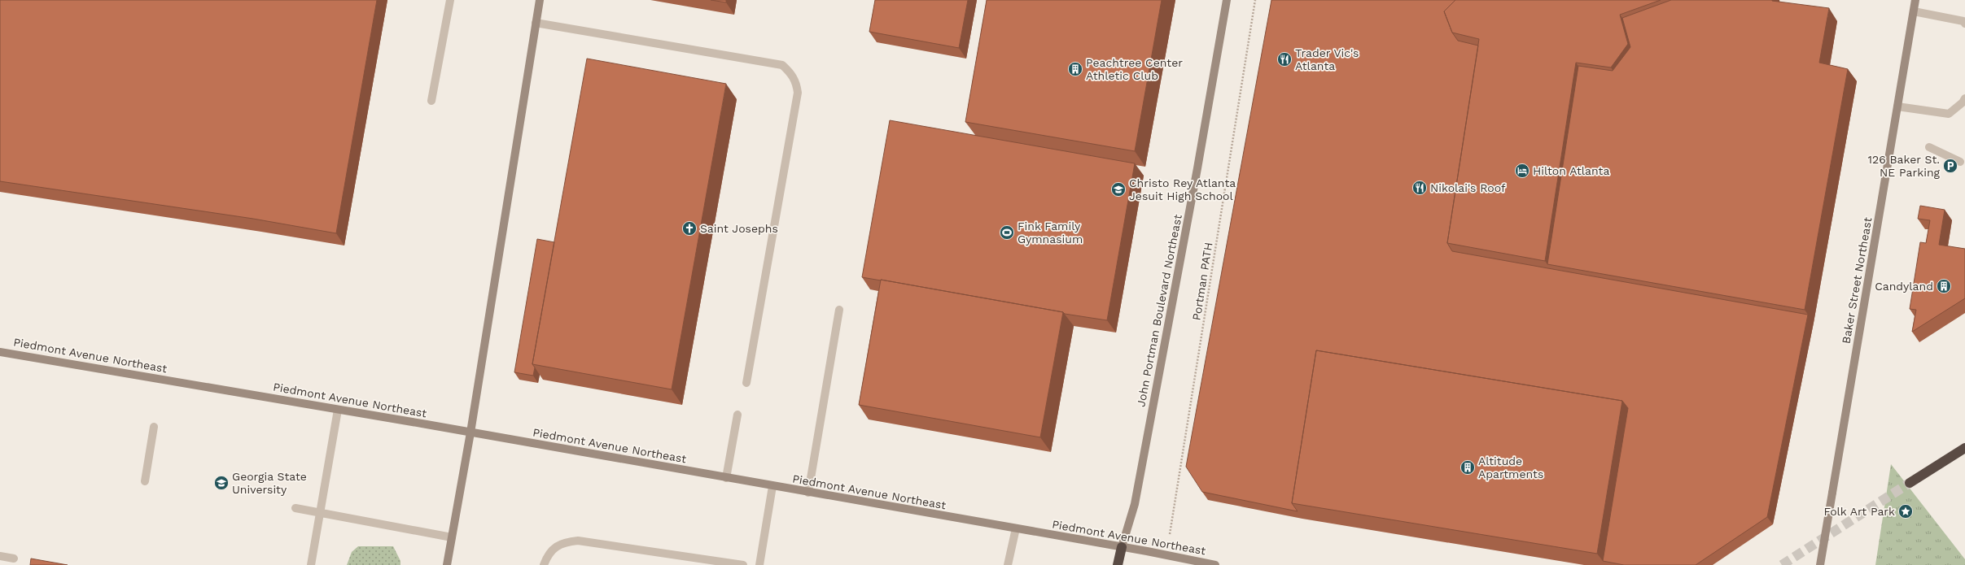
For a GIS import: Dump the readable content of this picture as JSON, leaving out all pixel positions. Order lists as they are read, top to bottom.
{
  "streets": {
    "main road": ["Baker Street Northeast", "John Portman Boulevard Northeast", "Piedmont Avenue Northeast"],
    "path": ["Portman PATH"]
  },
  "crossings": [
    ["Portman PATH", "Piedmont Avenue Northeast"],
    ["John Portman Boulevard Northeast", "Piedmont Avenue Northeast"]
  ],
  "places": {
    "restaurant": ["Trader Vic's Atlanta", "Nikolai's Roof"],
    "building": ["Peachtree Center Athletic Club", "Candyland", "Altitude Apartments"],
    "parking": ["126 Baker St. NE Parking"],
    "hotel": ["Hilton Atlanta"],
    "school or university": ["Christo Rey Atlanta Jesuit High School", "Georgia State University"],
    "church": ["Saint Josephs"],
    "sports": ["Fink Family Gymnasium"],
    "place": ["Folk Art Park"]
  }
}
